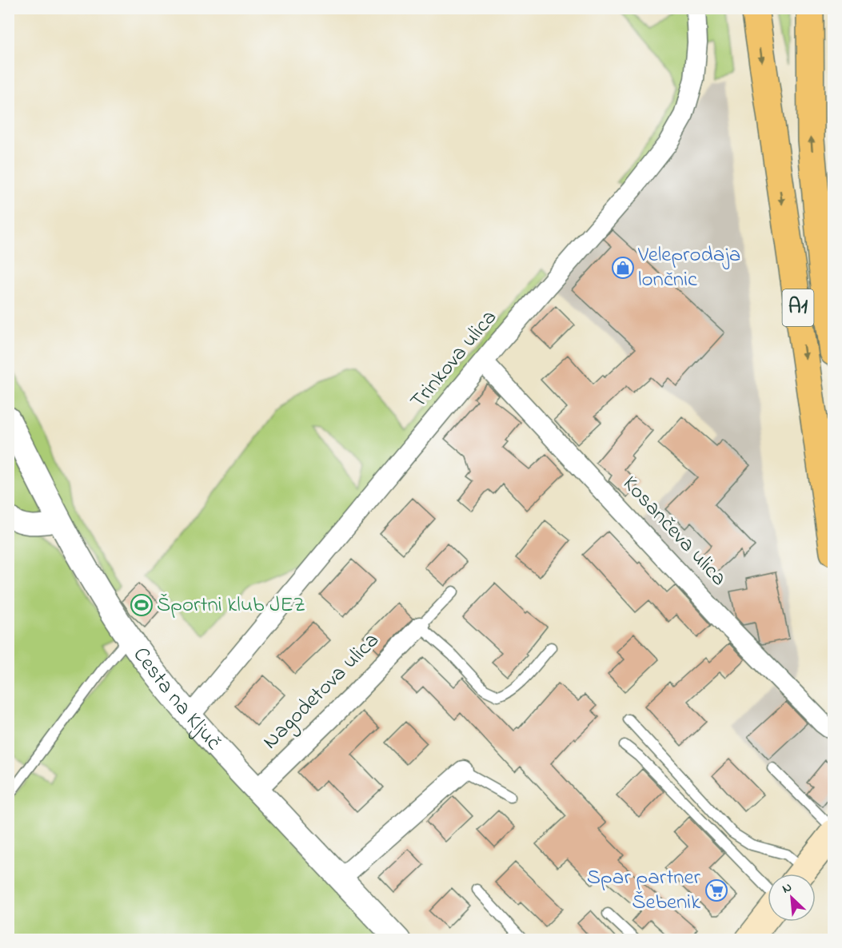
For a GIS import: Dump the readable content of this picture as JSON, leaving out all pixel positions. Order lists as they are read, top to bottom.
{
  "streets": {
    "highway": ["A1"],
    "street": [
      "Trinkova ulica",
      "Kosančeva ulica",
      "Nagodetova ulica",
      "Cesta na Ključ"
    ]
  },
  "crossings": [
    ["Trinkova ulica", "Kosančeva ulica"],
    ["Trinkova ulica", "Cesta na Ključ"],
    ["Nagodetova ulica", "Cesta na Ključ"]
  ],
  "places": {
    "shop": ["Veleprodaja lončnic"],
    "sports": ["Športni klub JEZ"],
    "supermarket": ["Spar partner Šebenik"]
  },
  "north": "top left"
}
